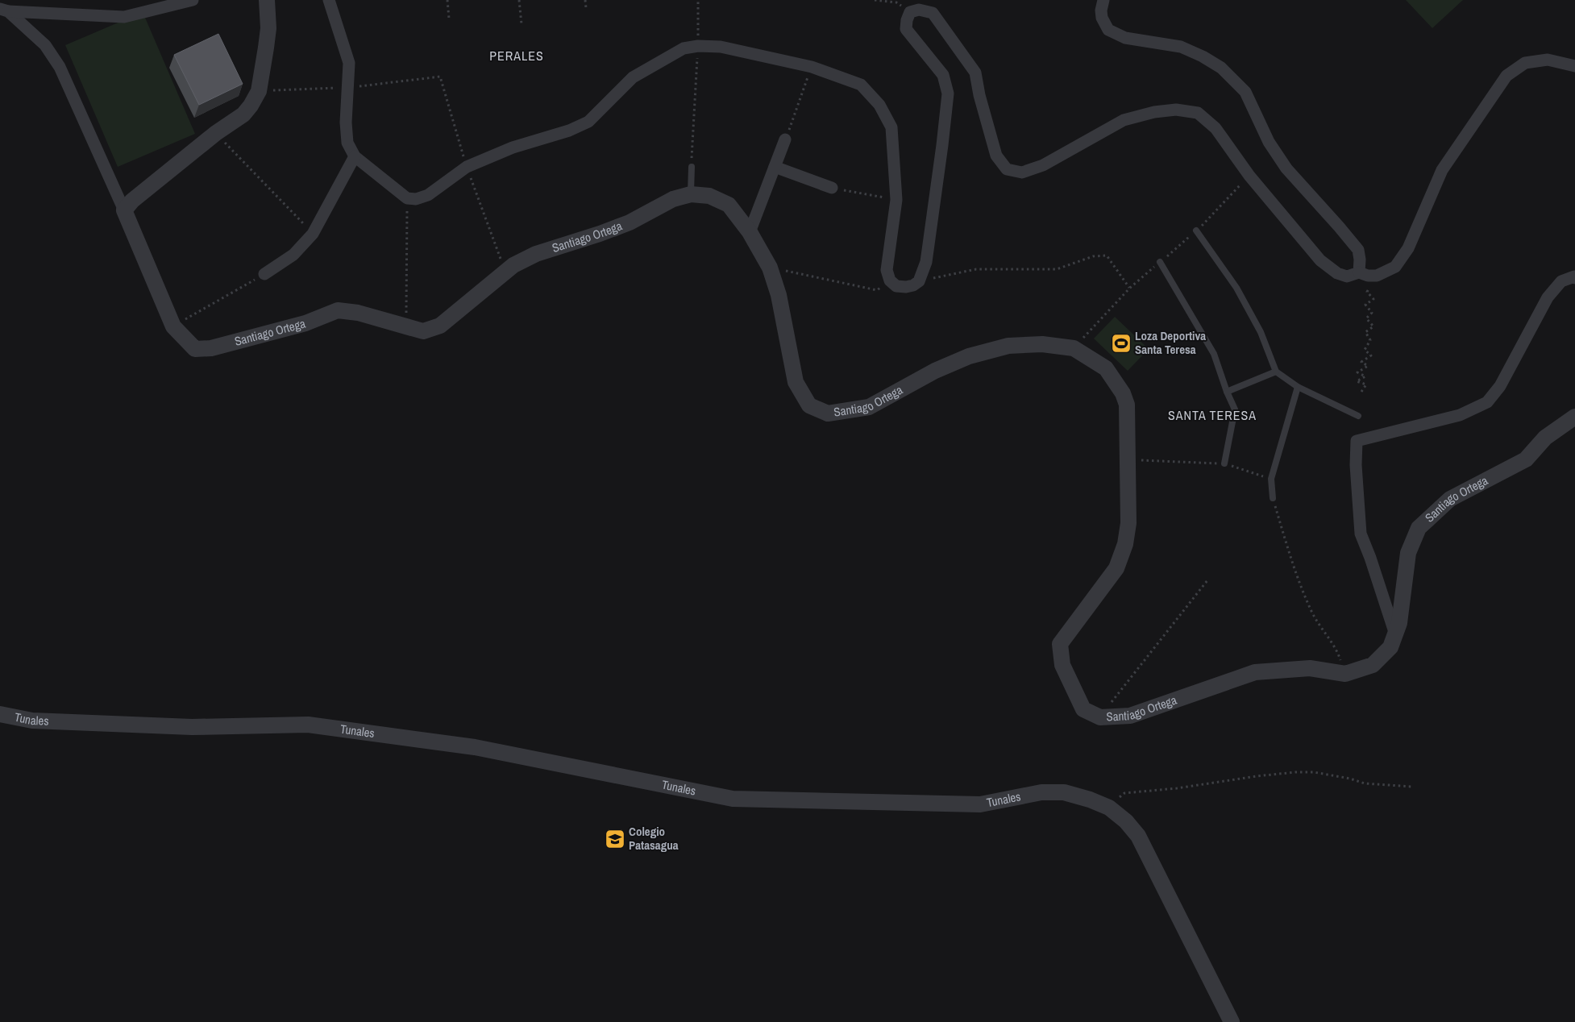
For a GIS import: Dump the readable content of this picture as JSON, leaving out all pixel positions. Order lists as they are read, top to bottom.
{
  "streets": {
    "street": ["Santiago Ortega", "Tunales"]
  },
  "districts": ["PERALES", "SANTA TERESA"],
  "places": {
    "sports": ["Loza Deportiva Santa Teresa"],
    "school or university": ["Colegio Patasagua"]
  }
}
